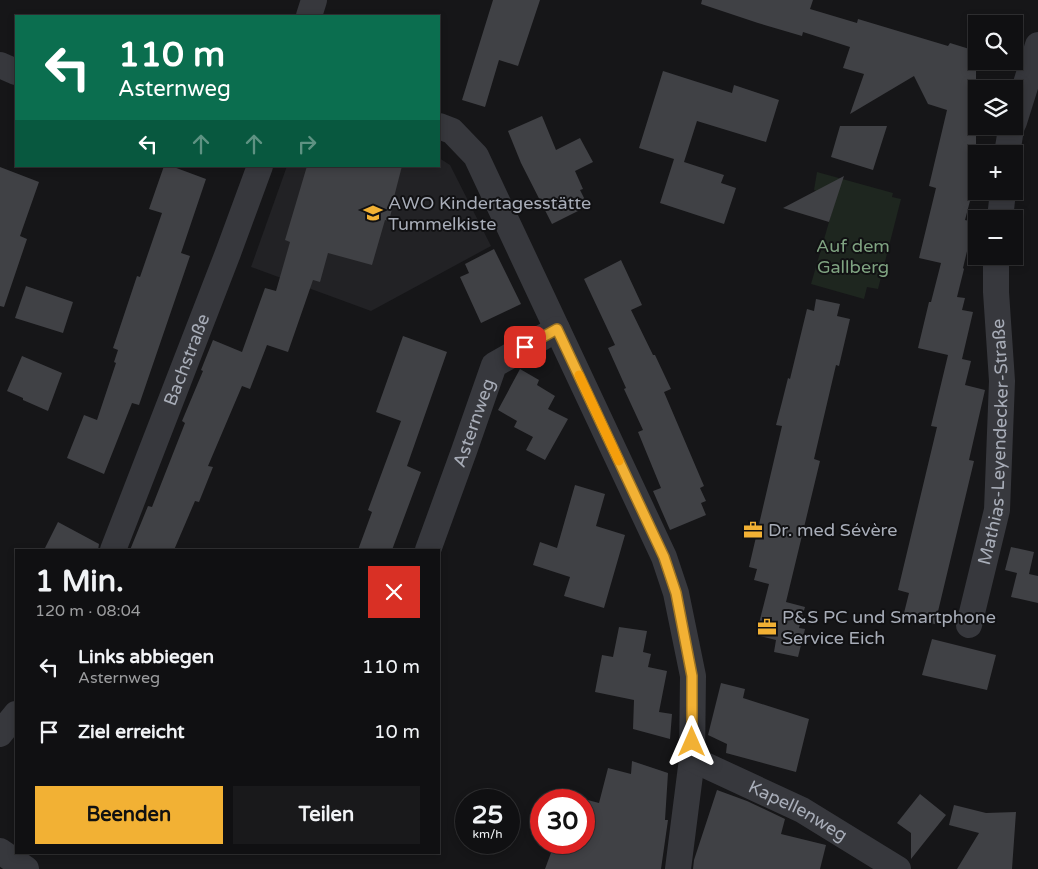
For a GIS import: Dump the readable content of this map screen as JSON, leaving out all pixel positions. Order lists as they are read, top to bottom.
{
  "streets": {
    "street": [
      "Bachstraße",
      "Asternweg",
      "Mathias-Leyendecker-Straße",
      "Kapellenweg"
    ]
  },
  "parks": ["Auf dem Gallberg"],
  "places": {
    "school or university": ["AWO Kindertagesstätte Tummelkiste"],
    "office": ["Dr. med Sévère", "P&S PC und Smartphone Service Eich"]
  },
  "page": {
    "map_buttons": ["+", "−"],
    "turn": ["110 m", "Asternweg"],
    "heading": ["1 Min.", "120 m · 08:04"],
    "list": [
      {
        "name": "Links abbiegen",
        "note": "Asternweg",
        "value": "110 m"
      },
      {
        "name": "Ziel erreicht",
        "value": "10 m"
      }
    ],
    "buttons": ["Beenden", "Teilen"],
    "speed": "25 km/h",
    "limit": "30"
  }
}
